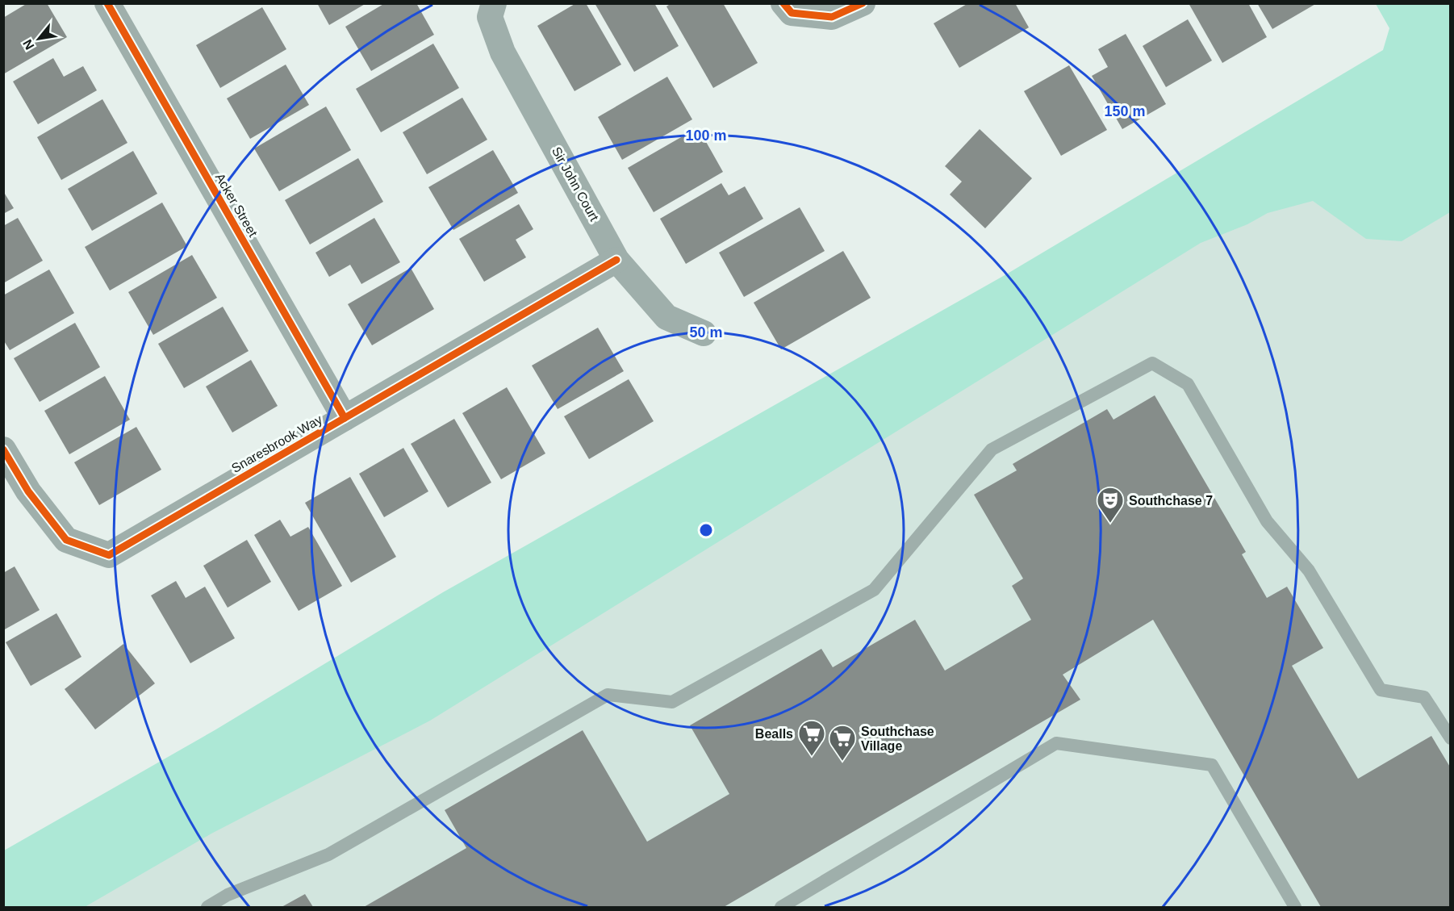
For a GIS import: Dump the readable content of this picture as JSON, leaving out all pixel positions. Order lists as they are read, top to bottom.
{
  "streets": {
    "street": ["Sir John Court", "Acker Street", "Snaresbrook Way"]
  },
  "crossings": [
    ["Sir John Court", "Snaresbrook Way"],
    ["Acker Street", "Snaresbrook Way"]
  ],
  "places": {
    "theatre": ["Southchase 7"],
    "supermarket": ["Bealls", "Southchase Village"]
  },
  "north": "bottom left",
  "rings": ["150 m", "100 m", "50 m"]
}
